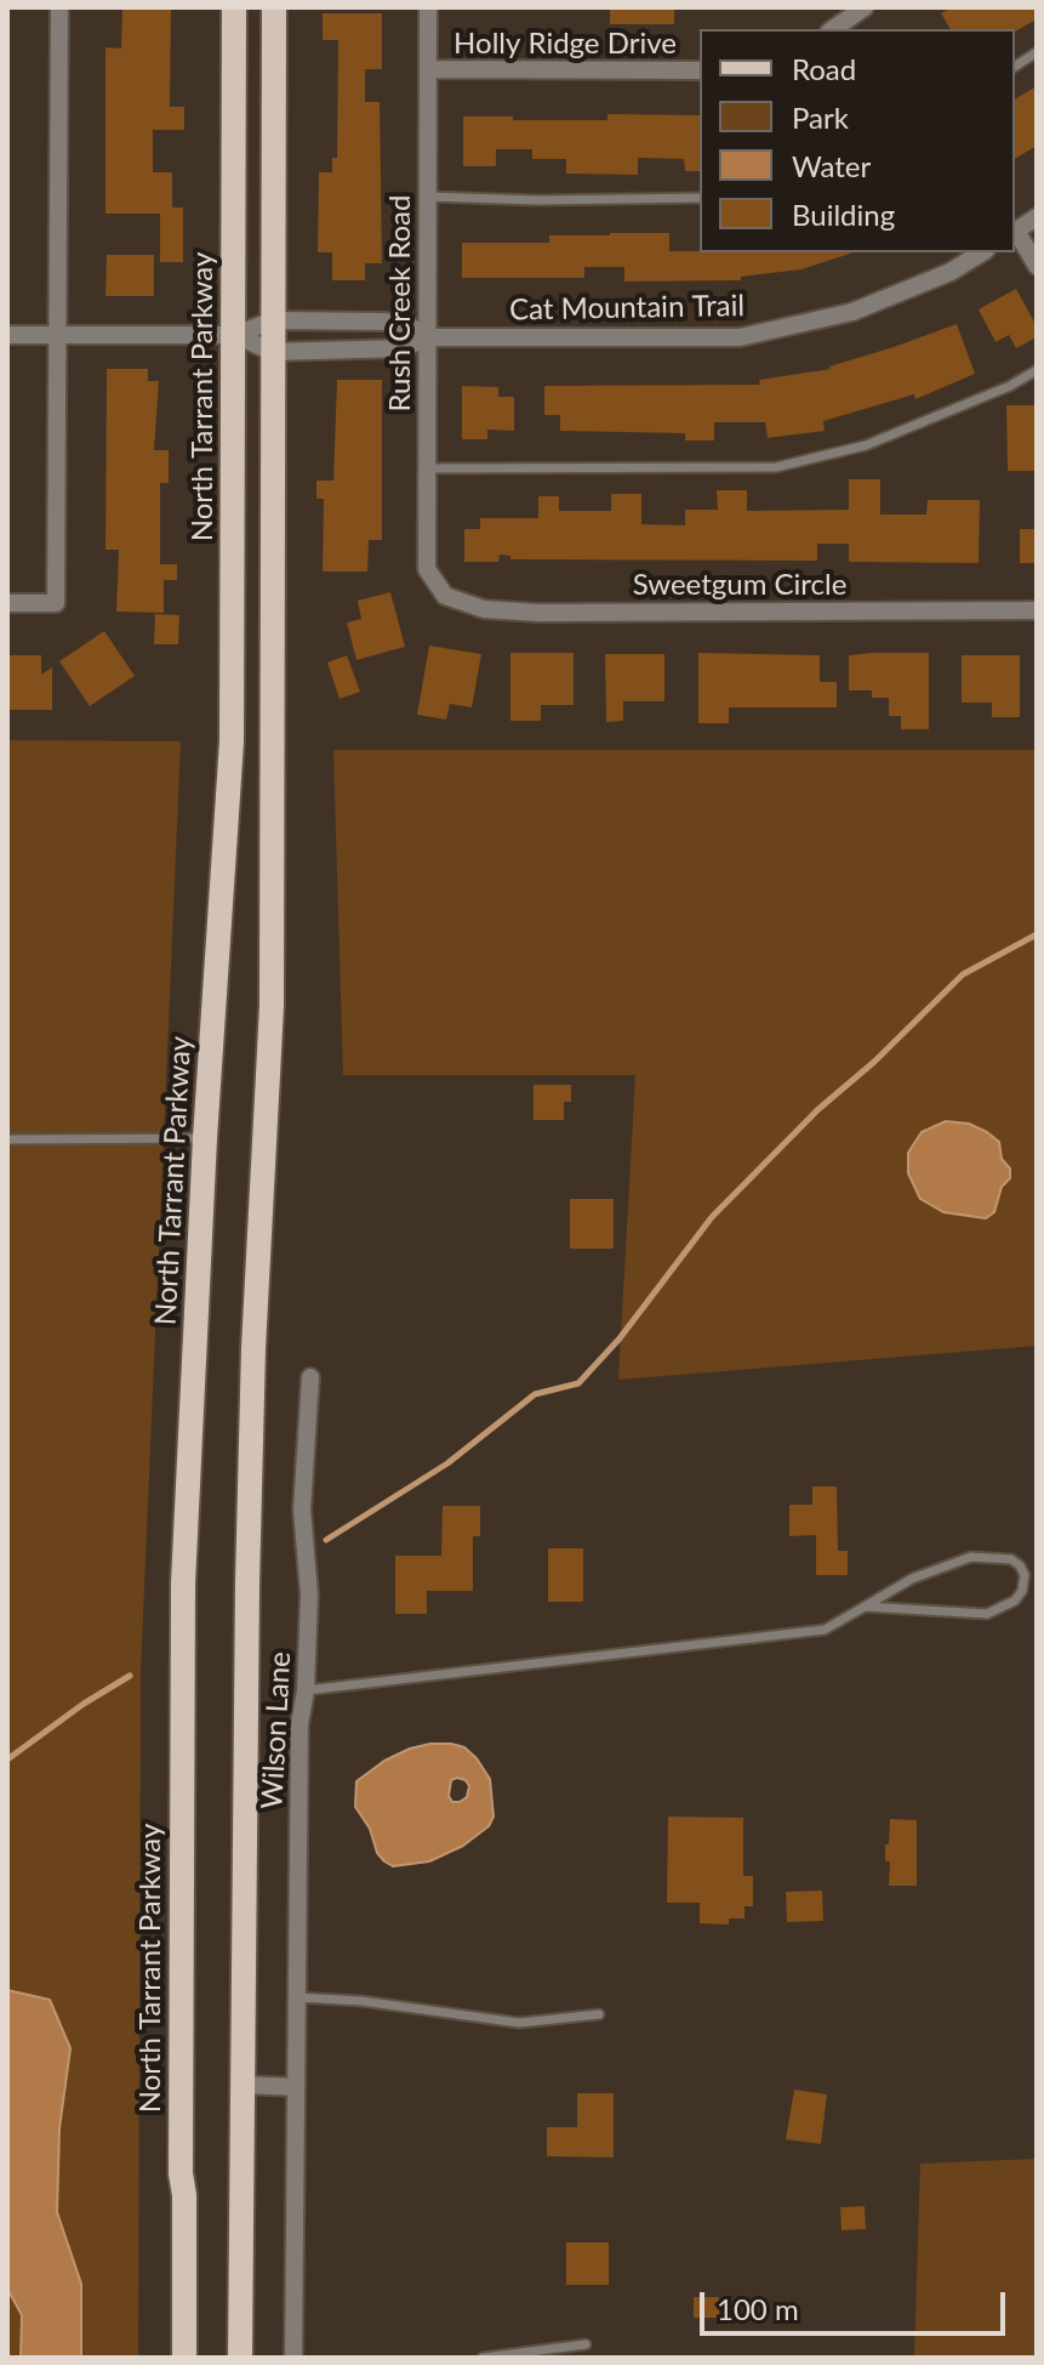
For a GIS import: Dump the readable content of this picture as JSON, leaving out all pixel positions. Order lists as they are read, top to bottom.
{
  "streets": {
    "main road": ["North Tarrant Parkway"],
    "street": [
      "Holly Ridge Drive",
      "Rush Creek Road",
      "Cat Mountain Trail",
      "Sweetgum Circle",
      "Wilson Lane"
    ]
  },
  "crossings": [
    ["Holly Ridge Drive", "Rush Creek Road"],
    ["Rush Creek Road", "Cat Mountain Trail"],
    ["Rush Creek Road", "Sweetgum Circle"],
    ["Cat Mountain Trail", "North Tarrant Parkway"]
  ],
  "legend": [
    "Road",
    "Park",
    "Water",
    "Building"
  ],
  "scale_bar": "100 m"
}
